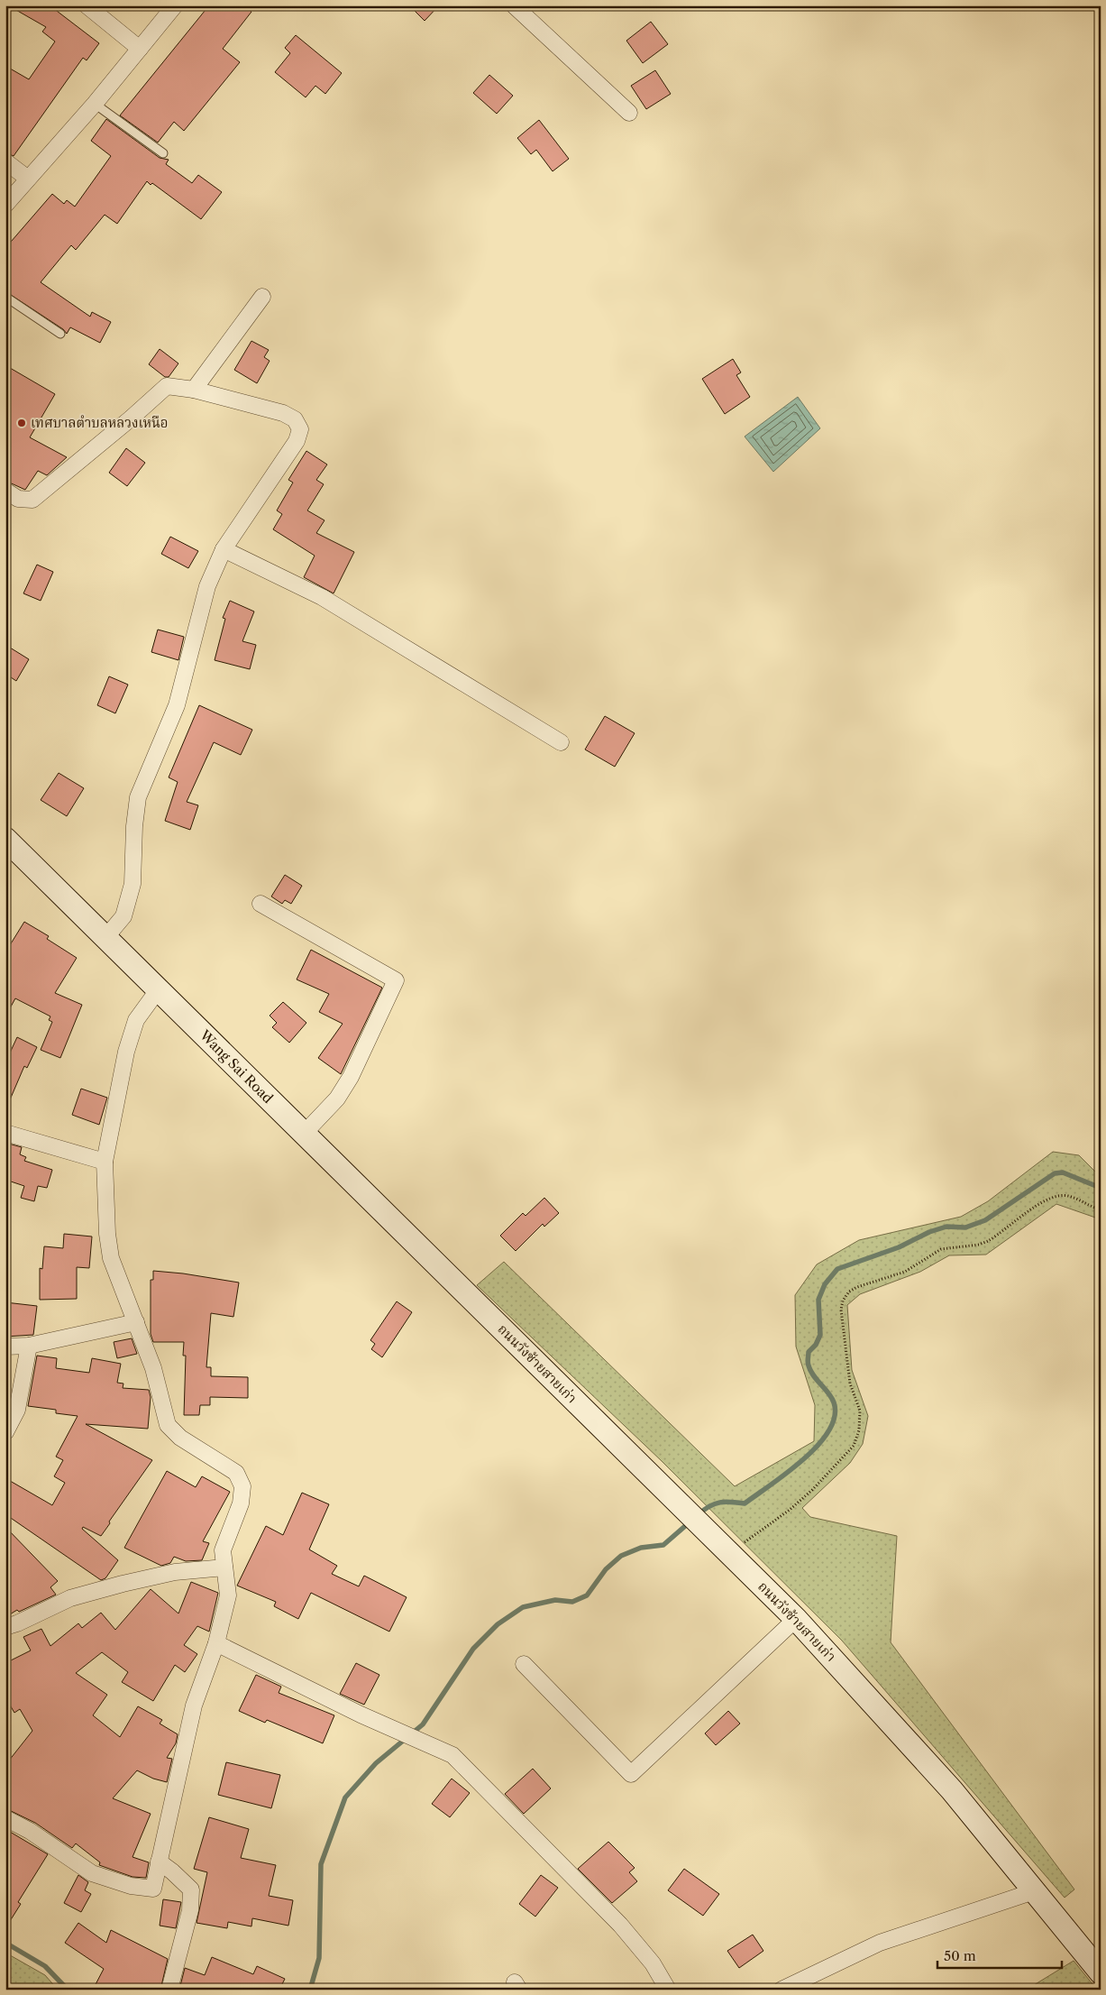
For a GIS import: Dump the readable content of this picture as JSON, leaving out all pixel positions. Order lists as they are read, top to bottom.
{
  "streets": {
    "main road": ["Wang Sai Road", "ถนนวังซ้ายสายเก่า"]
  },
  "crossings": [
    ["Wang Sai Road", "ถนนวังซ้ายสายเก่า"]
  ],
  "places": ["เทศบาลตำบลหลวงเหนือ"],
  "scale_bar": "50 m"
}
